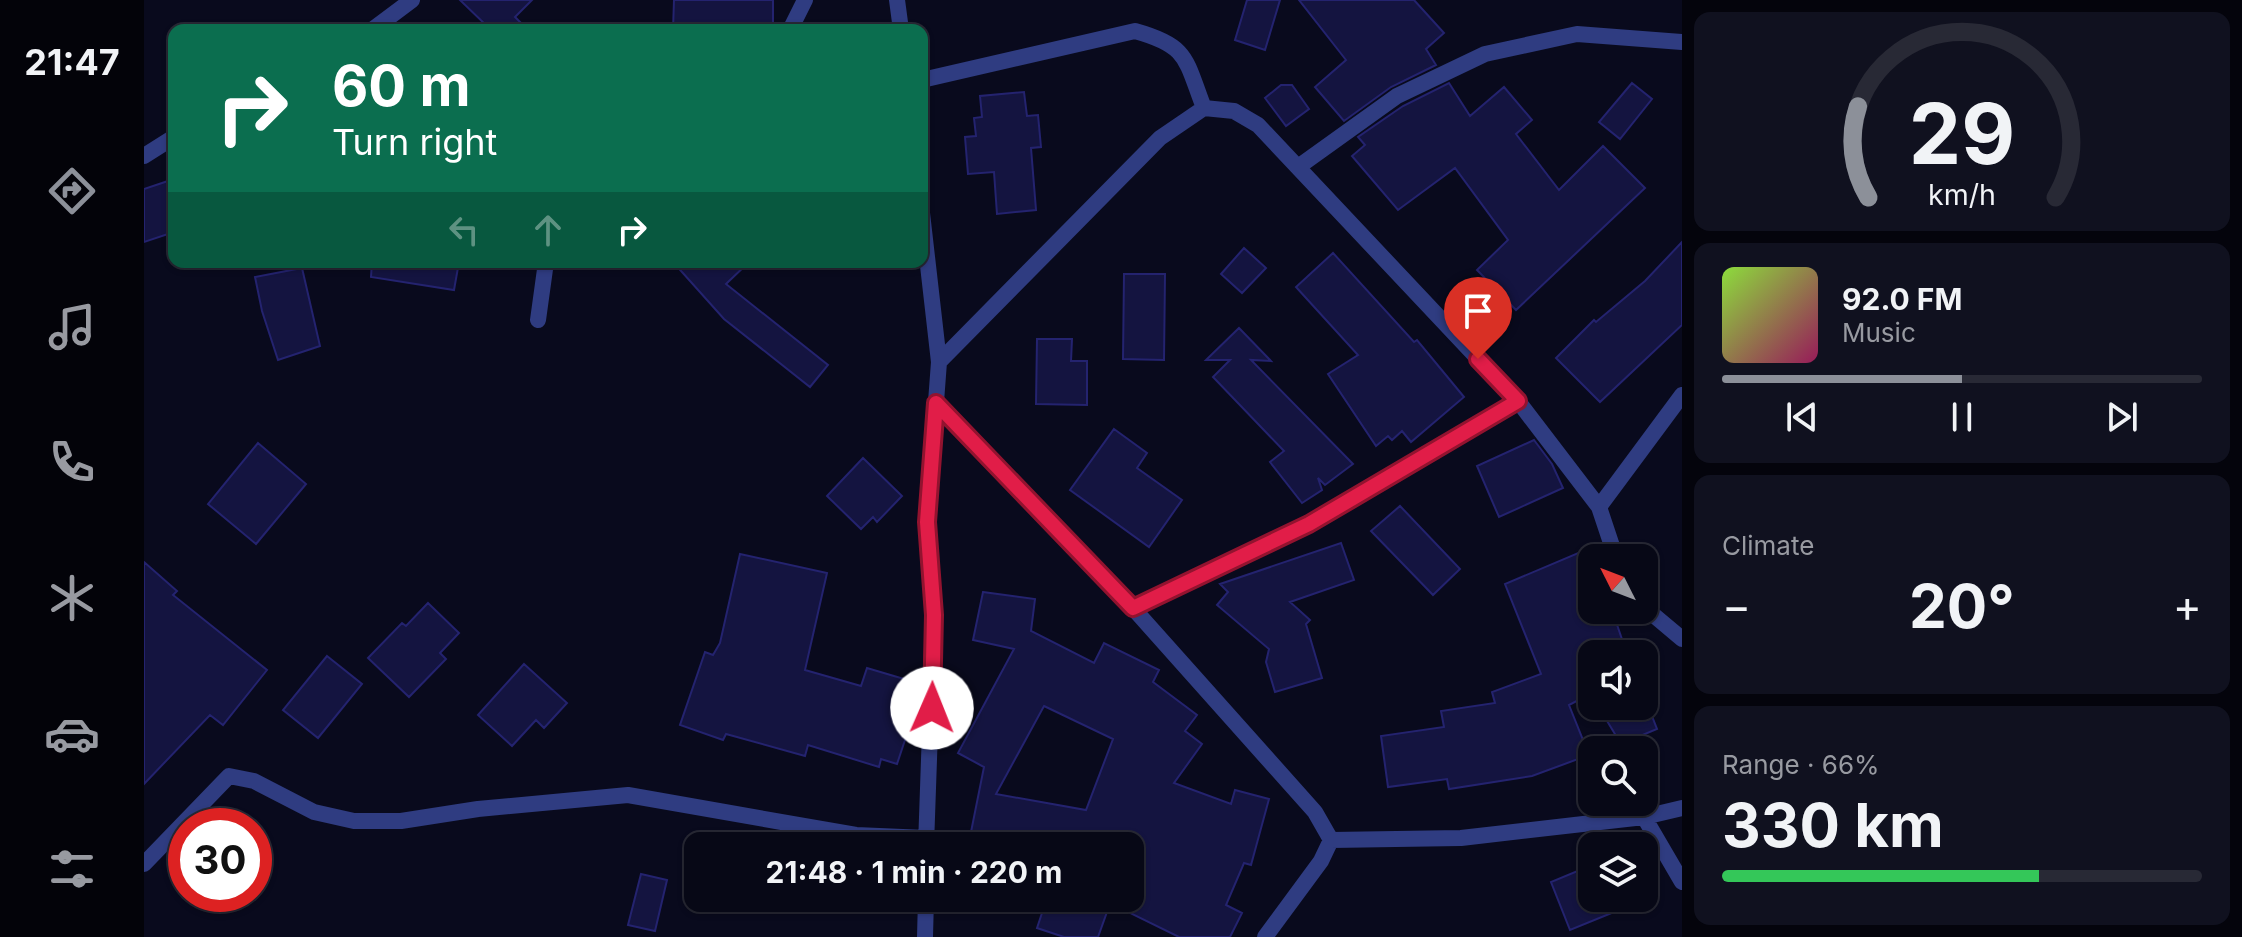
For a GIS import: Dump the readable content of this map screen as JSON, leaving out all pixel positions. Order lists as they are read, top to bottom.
{
  "north": "top left",
  "page": {
    "tabs": "21:47",
    "turn": ["60 m", "Turn right"],
    "song": ["92.0 FM", "Music"],
    "tile": [
      "Climate",
      ["Range · 66%", "330 km"]
    ],
    "heat": ["−", "20°", "+"],
    "limit": "30",
    "trip": "21:48 · 1 min · 220 m",
    "gauge": ["29", "km/h"]
  }
}
